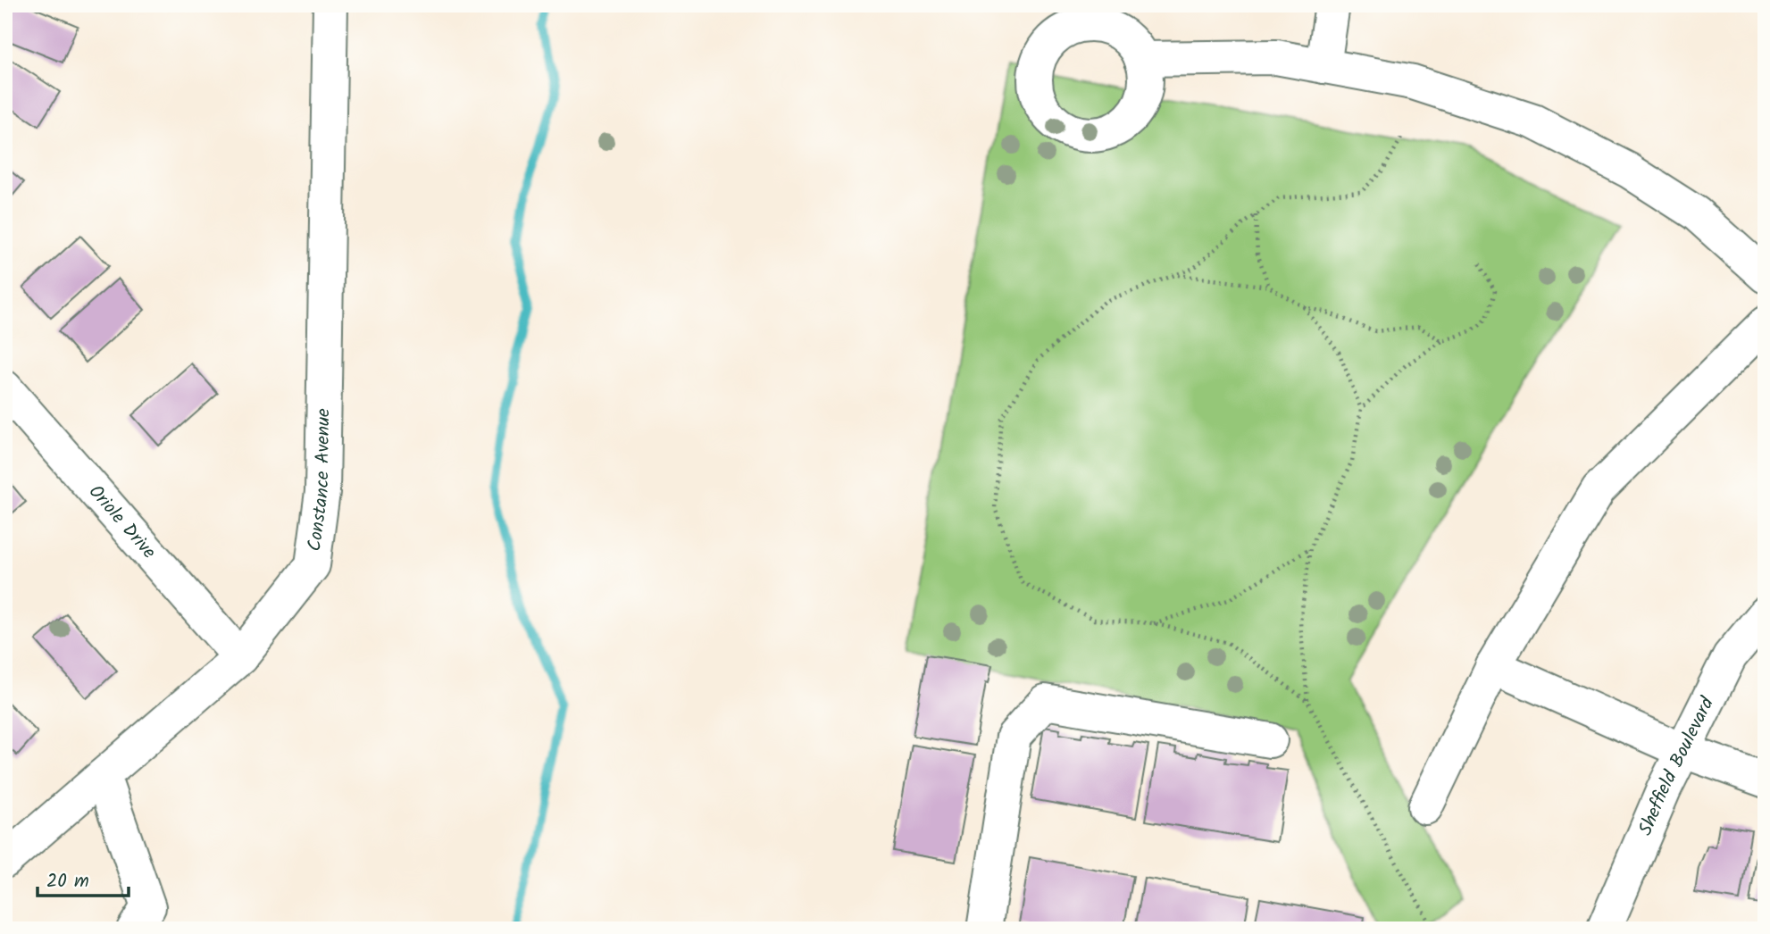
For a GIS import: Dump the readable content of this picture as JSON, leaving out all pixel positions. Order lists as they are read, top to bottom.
{
  "streets": {
    "street": ["Constance Avenue", "Oriole Drive", "Sheffield Boulevard"]
  },
  "crossings": [
    ["Constance Avenue", "Oriole Drive"]
  ],
  "scale_bar": "20 m"
}
